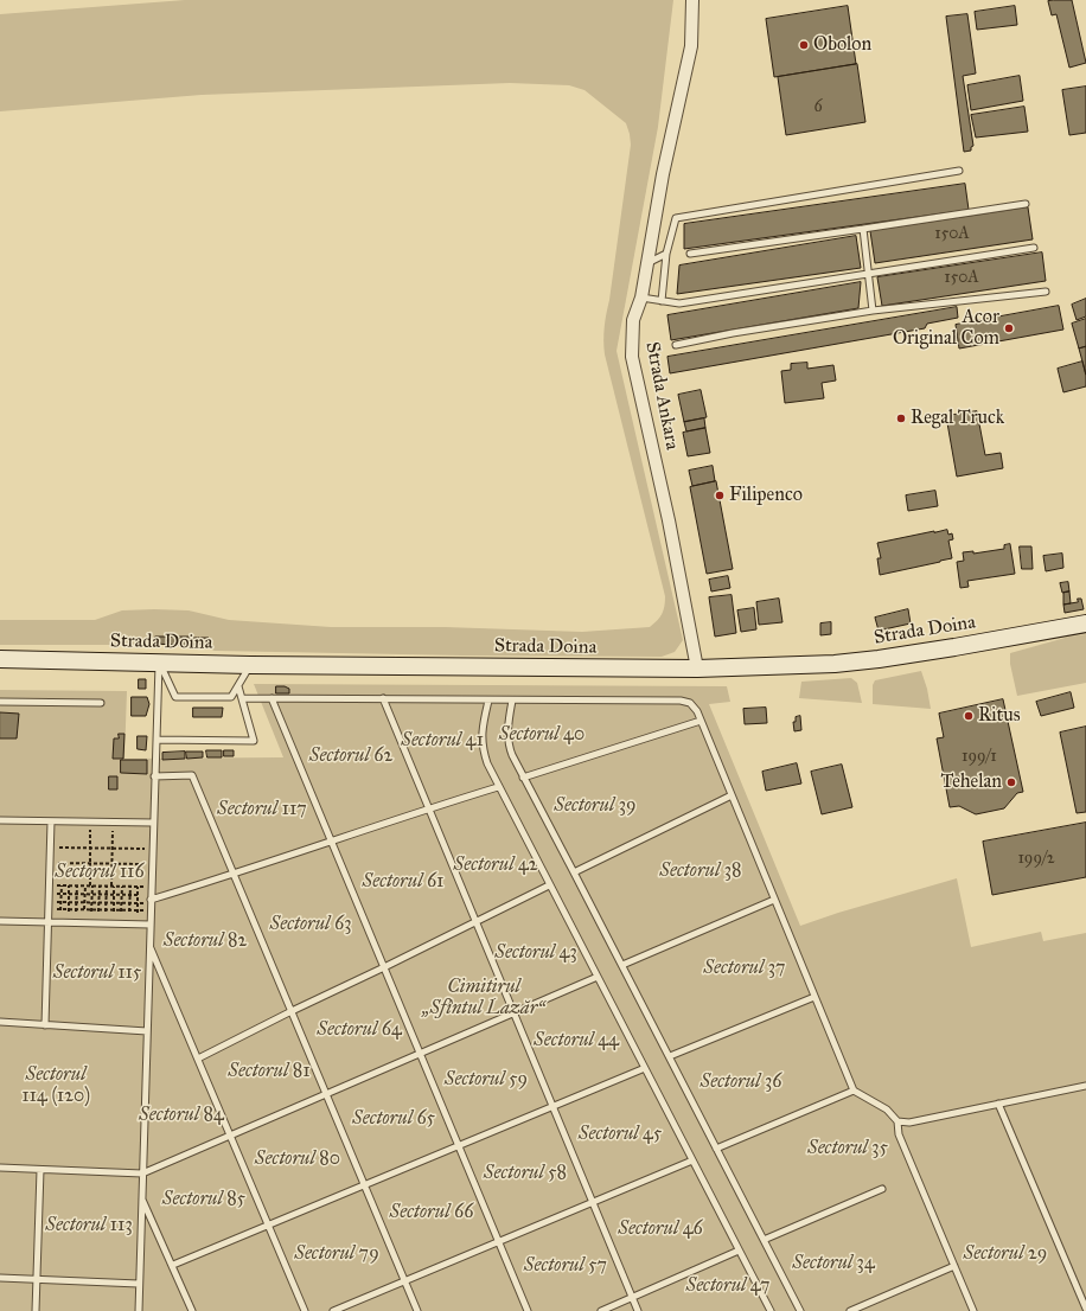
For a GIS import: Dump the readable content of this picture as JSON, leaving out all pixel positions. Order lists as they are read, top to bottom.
{
  "streets": {
    "main road": ["Strada Doina"],
    "street": ["Strada Ankara"]
  },
  "crossings": [
    ["Strada Ankara", "Strada Doina"]
  ],
  "parks": [
    "Sectorul 40",
    "Sectorul 41",
    "Sectorul 62",
    "Sectorul 39",
    "Sectorul 117",
    "Sectorul 42",
    "Sectorul 38",
    "Sectorul 116",
    "Sectorul 61",
    "Sectorul 63",
    "Sectorul 82",
    "Sectorul 43",
    "Sectorul 37",
    "Sectorul 115",
    "Cimitirul „Sfîntul Lazăr“",
    "Sectorul 64",
    "Sectorul 44",
    "Sectorul 81",
    "Sectorul 114 (120)",
    "Sectorul 59",
    "Sectorul 36",
    "Sectorul 84",
    "Sectorul 65",
    "Sectorul 45",
    "Sectorul 35",
    "Sectorul 80",
    "Sectorul 58",
    "Sectorul 85",
    "Sectorul 66",
    "Sectorul 113",
    "Sectorul 46",
    "Sectorul 79",
    "Sectorul 29",
    "Sectorul 34",
    "Sectorul 57",
    "Sectorul 47"
  ],
  "places": [
    "Obolon",
    "Acor Original Com",
    "Regal Truck",
    "Filipenco",
    "Ritus",
    "Tehelan"
  ],
  "house_numbers": [
    "6",
    "150A",
    "150A",
    "199/1",
    "199/2"
  ]
}
